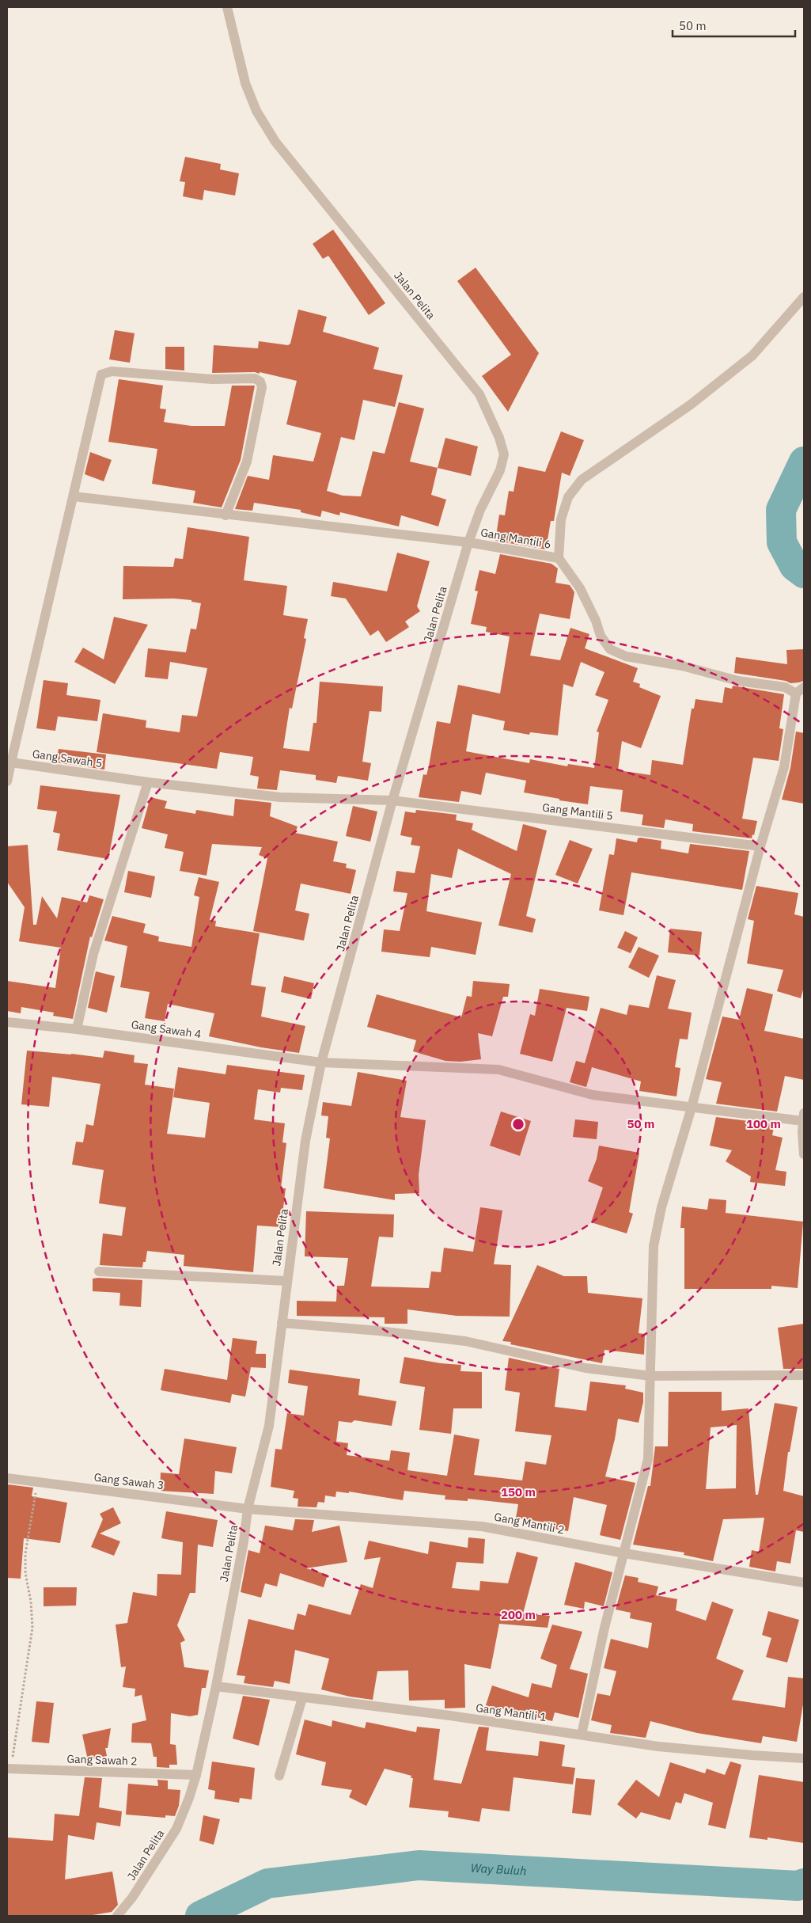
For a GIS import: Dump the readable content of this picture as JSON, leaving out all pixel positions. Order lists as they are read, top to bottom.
{
  "streets": {
    "street": [
      "Jalan Pelita",
      "Gang Mantili 6",
      "Gang Sawah 5",
      "Gang Mantili 5",
      "Gang Sawah 4",
      "Gang Sawah 3",
      "Gang Mantili 2",
      "Gang Mantili 1",
      "Gang Sawah 2"
    ]
  },
  "crossings": [
    ["Jalan Pelita", "Gang Mantili 6"],
    ["Jalan Pelita", "Gang Sawah 5"],
    ["Jalan Pelita", "Gang Mantili 5"],
    ["Jalan Pelita", "Gang Sawah 4"],
    ["Jalan Pelita", "Gang Sawah 3"],
    ["Jalan Pelita", "Gang Mantili 2"],
    ["Jalan Pelita", "Gang Mantili 1"],
    ["Jalan Pelita", "Gang Sawah 2"],
    ["Gang Sawah 5", "Gang Mantili 5"],
    ["Gang Sawah 3", "Gang Mantili 2"]
  ],
  "water": ["Way Buluh"],
  "scale_bar": "50 m",
  "rings": [
    "50 m",
    "100 m",
    "150 m",
    "200 m"
  ]
}
